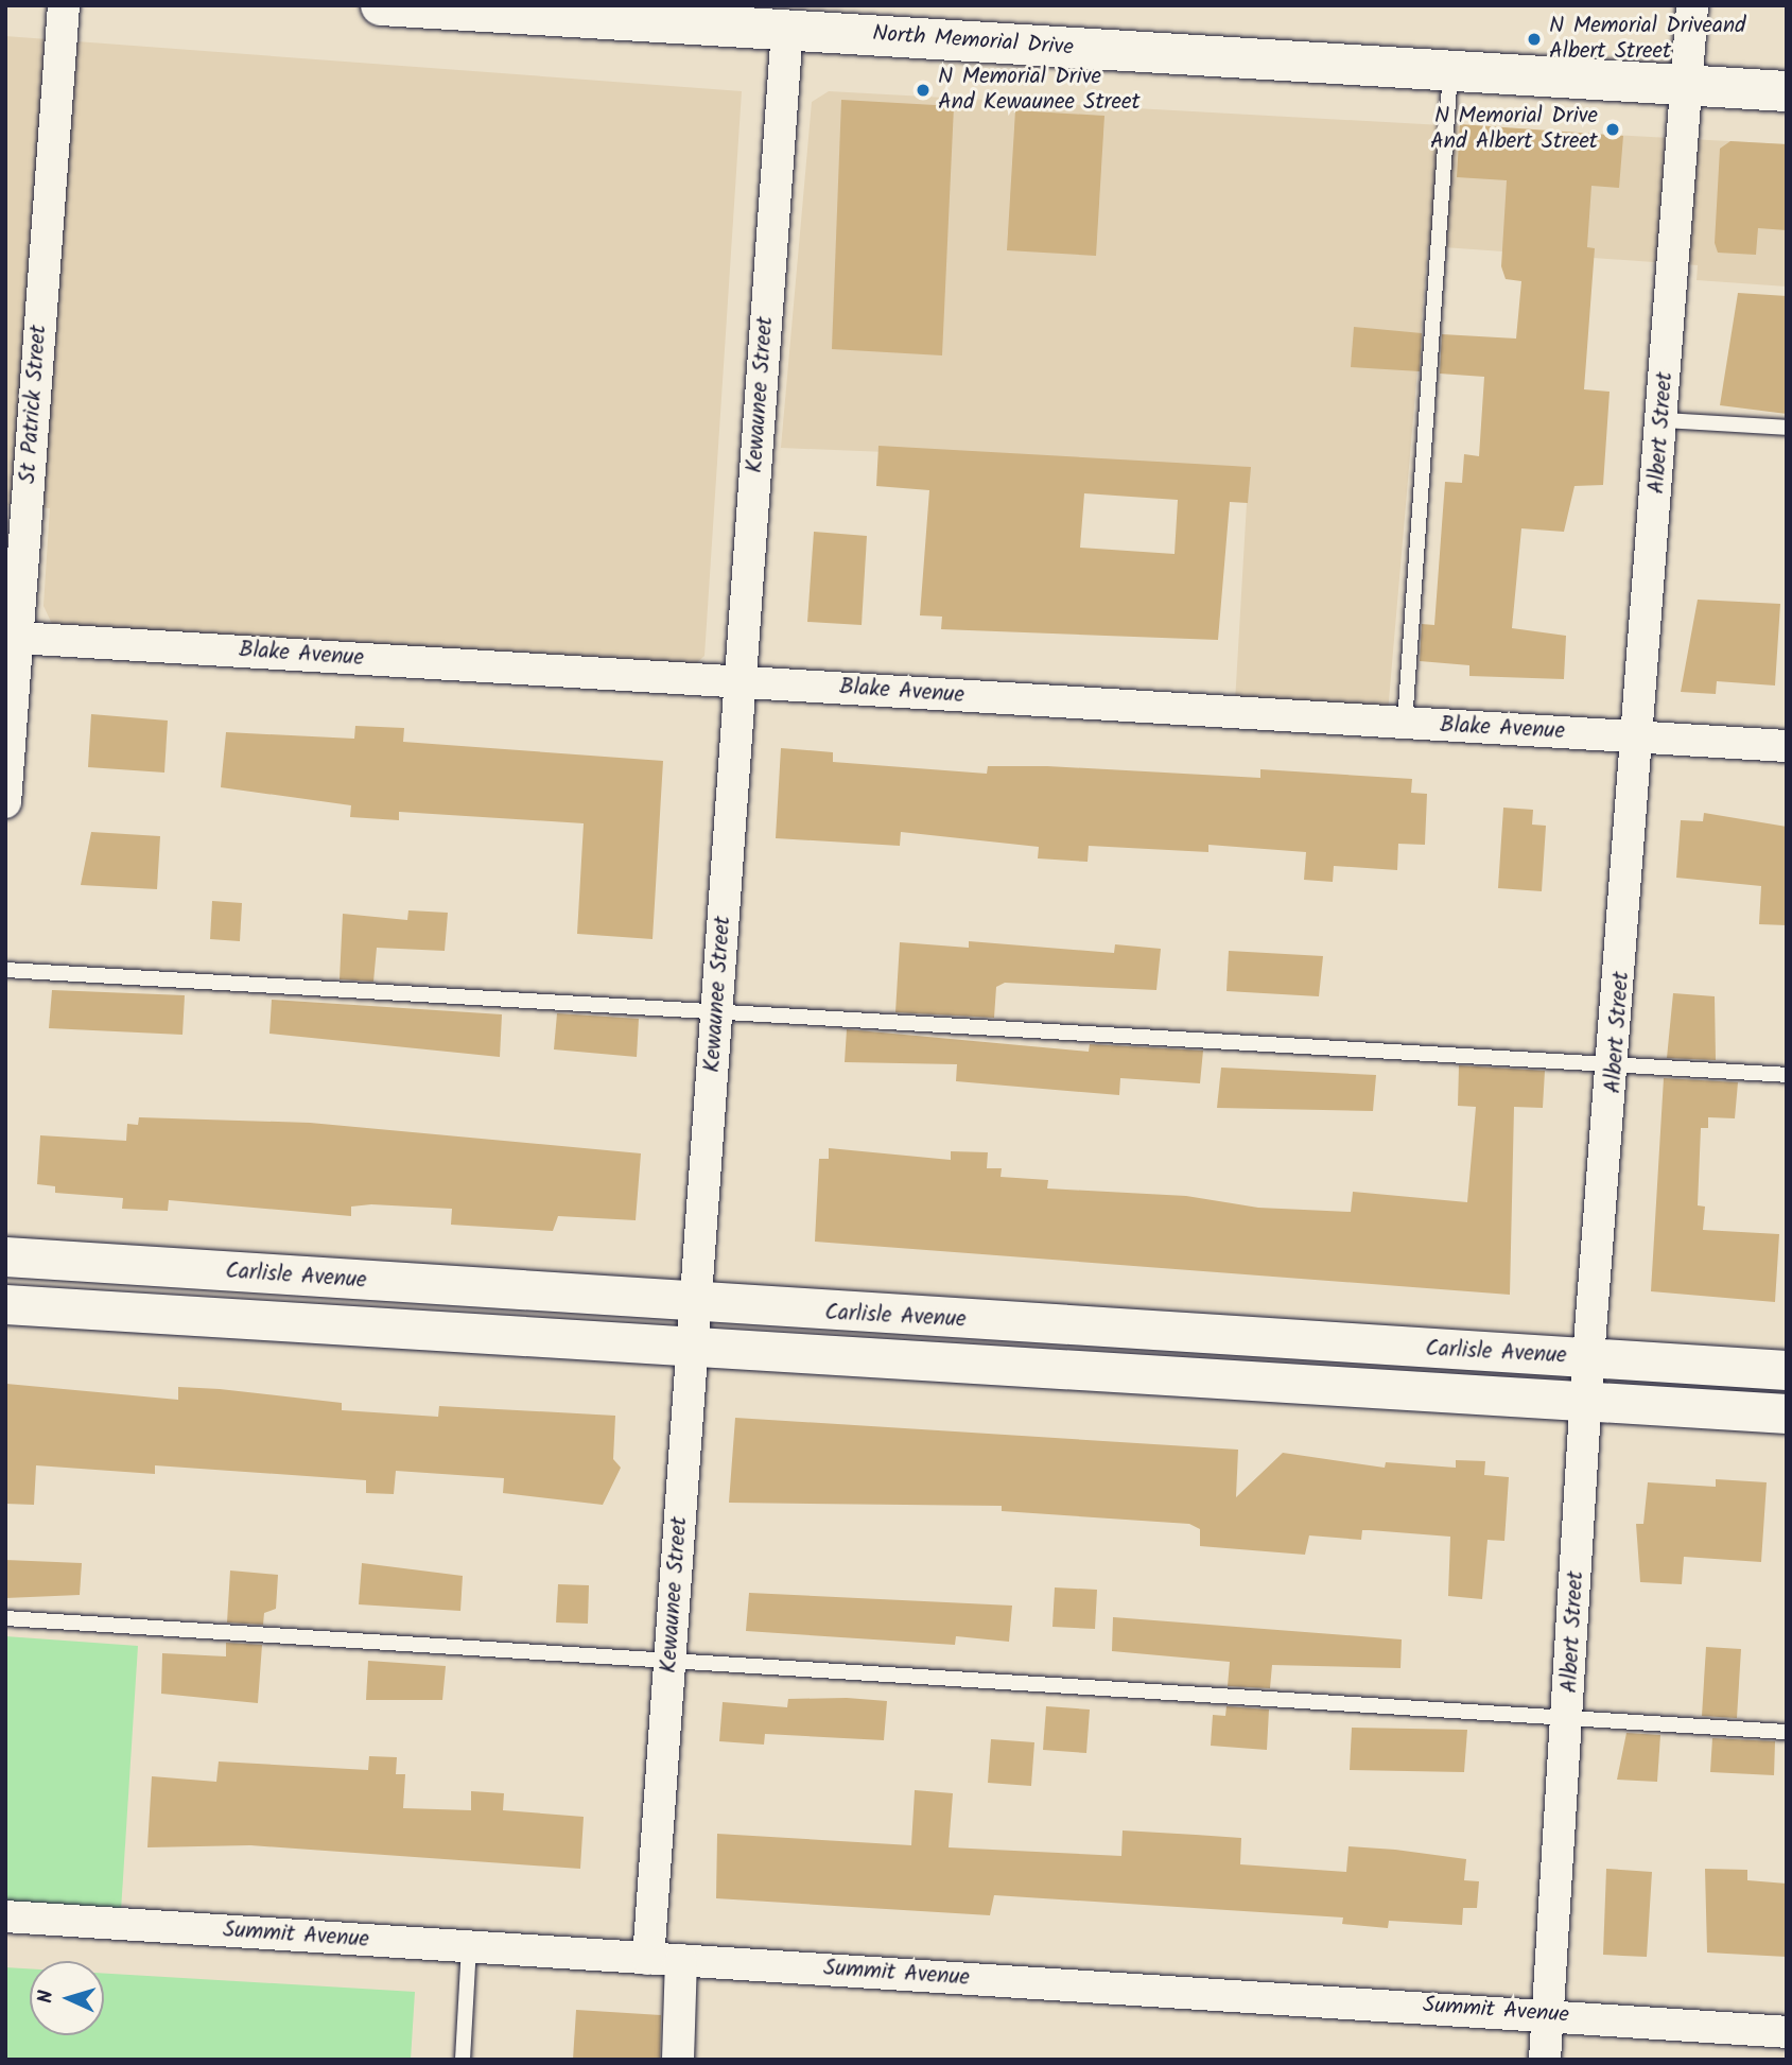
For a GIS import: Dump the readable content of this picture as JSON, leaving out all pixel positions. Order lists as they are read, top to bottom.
{
  "streets": {
    "main road": ["North Memorial Drive"],
    "street": [
      "Kewaunee Street",
      "St Patrick Street",
      "Albert Street",
      "Blake Avenue",
      "Carlisle Avenue",
      "Summit Avenue"
    ]
  },
  "crossings": [
    ["North Memorial Drive", "Kewaunee Street"],
    ["North Memorial Drive", "Albert Street"],
    ["Kewaunee Street", "Blake Avenue"],
    ["Kewaunee Street", "Carlisle Avenue"],
    ["Kewaunee Street", "Summit Avenue"],
    ["St Patrick Street", "Blake Avenue"],
    ["Albert Street", "Blake Avenue"],
    ["Albert Street", "Carlisle Avenue"],
    ["Albert Street", "Summit Avenue"]
  ],
  "places": ["N Memorial Driveand Albert Street", "N Memorial Drive And Kewaunee Street", "N Memorial Drive And Albert Street"],
  "north": "left"
}
